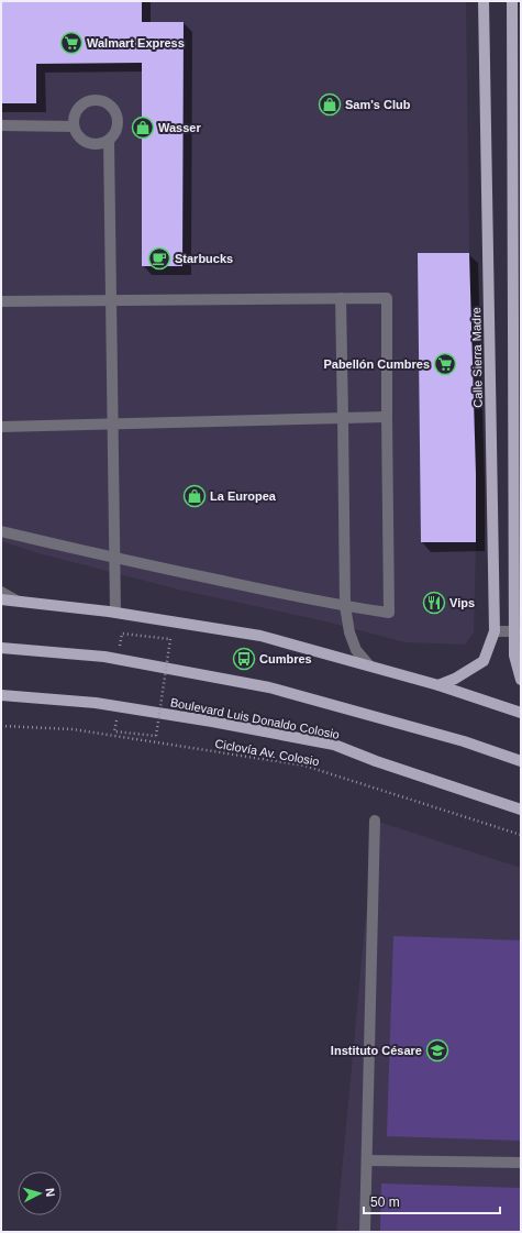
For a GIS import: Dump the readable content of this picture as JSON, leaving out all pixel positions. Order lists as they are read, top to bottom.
{
  "streets": {
    "main road": ["Calle Sierra Madre", "Boulevard Luis Donaldo Colosio"],
    "path": ["Ciclovía Av. Colosio"]
  },
  "places": {
    "supermarket": ["Walmart Express", "Pabellón Cumbres"],
    "shop": ["Sam's Club", "Wasser", "La Europea"],
    "cafe": ["Starbucks"],
    "restaurant": ["Vips"],
    "bus stop": ["Cumbres"],
    "school or university": ["Instituto Césare"]
  },
  "scale_bar": "50 m",
  "north": "right"
}
